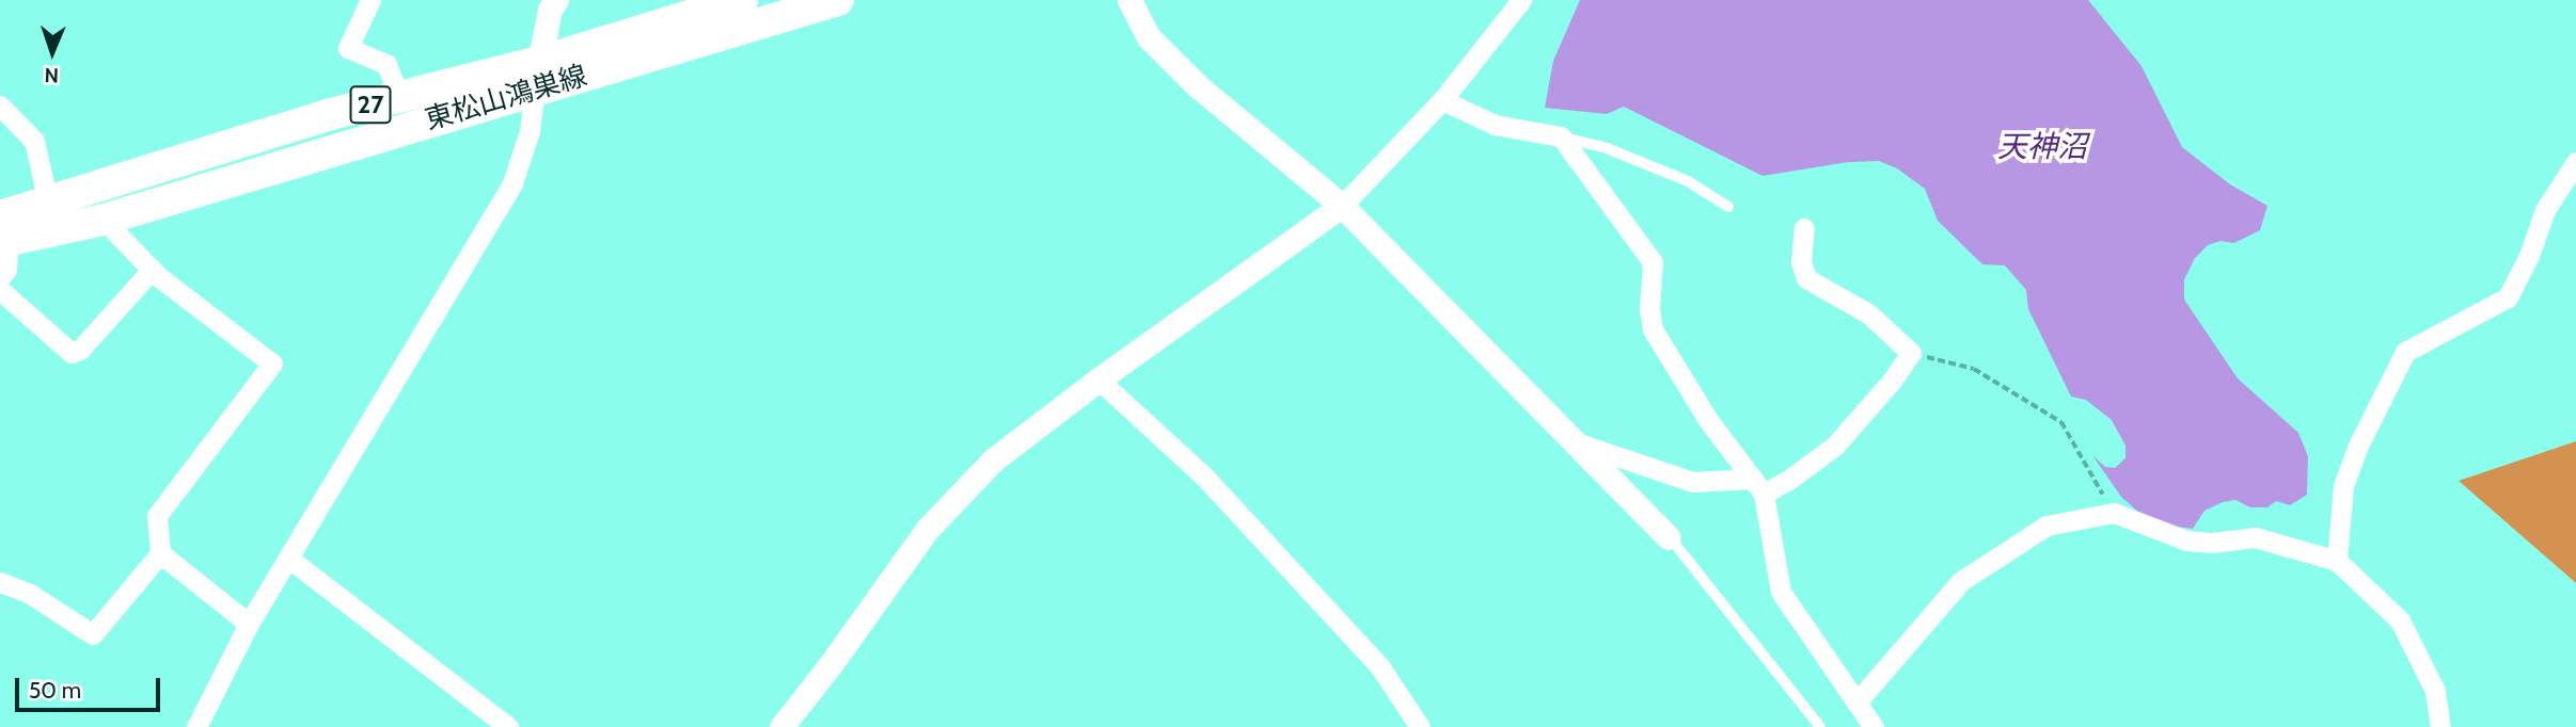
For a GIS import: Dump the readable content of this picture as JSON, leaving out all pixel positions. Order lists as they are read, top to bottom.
{
  "streets": {
    "main road": ["東松山鴻巣線", "27"]
  },
  "water": ["天神沼"],
  "scale_bar": "50 m",
  "north": "bottom"
}
